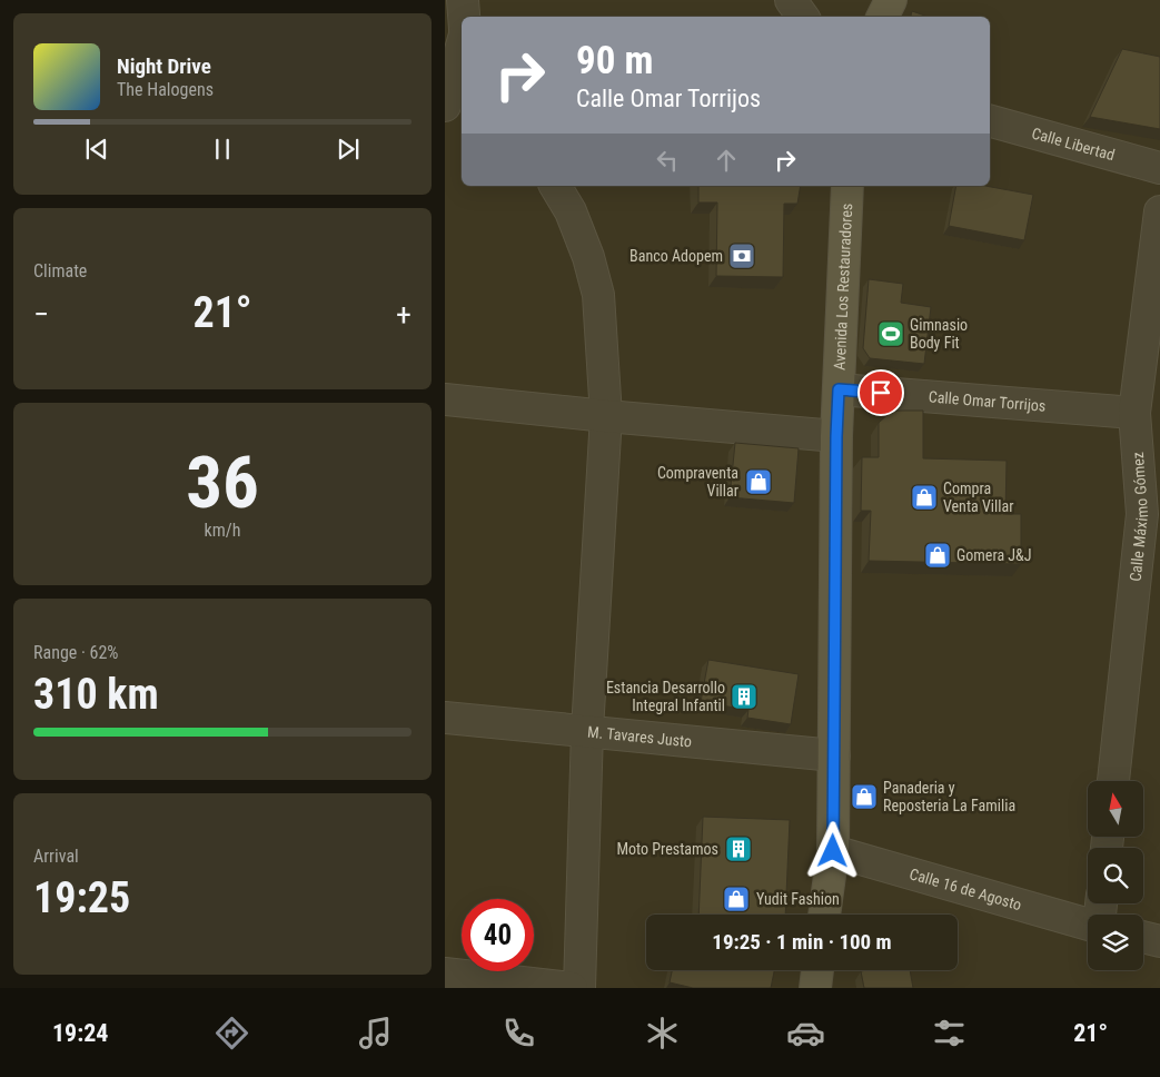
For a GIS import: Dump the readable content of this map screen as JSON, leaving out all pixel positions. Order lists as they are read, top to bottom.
{
  "streets": {
    "street": [
      "Calle Libertad",
      "Avenida Los Restauradores",
      "Calle Omar Torrijos",
      "Calle Máximo Gómez",
      "M. Tavares Justo",
      "Calle 16 de Agosto"
    ]
  },
  "crossings": [
    ["Avenida Los Restauradores", "Calle Omar Torrijos"],
    ["Avenida Los Restauradores", "M. Tavares Justo"],
    ["Avenida Los Restauradores", "Calle 16 de Agosto"],
    ["Calle Omar Torrijos", "Calle Máximo Gómez"]
  ],
  "places": {
    "bank": ["Banco Adopem"],
    "sports": ["Gimnasio Body Fit"],
    "shop": [
      "Compraventa Villar",
      "Compra Venta Villar",
      "Gomera J&J",
      "Panaderia y Reposteria La Familia",
      "Yudit Fashion"
    ],
    "building": ["Estancia Desarrollo Integral Infantil", "Moto Prestamos"]
  },
  "north": "top",
  "page": {
    "turn": ["90 m", "Calle Omar Torrijos"],
    "song": ["Night Drive", "The Halogens"],
    "tile": [
      "Climate",
      ["36", "km/h"],
      ["Range · 62%", "310 km"],
      ["Arrival", "19:25"]
    ],
    "heat": ["−", "21°", "+"],
    "limit": "40",
    "trip": "19:25 · 1 min · 100 m",
    "tabs": ["19:24", "21°"]
  }
}
